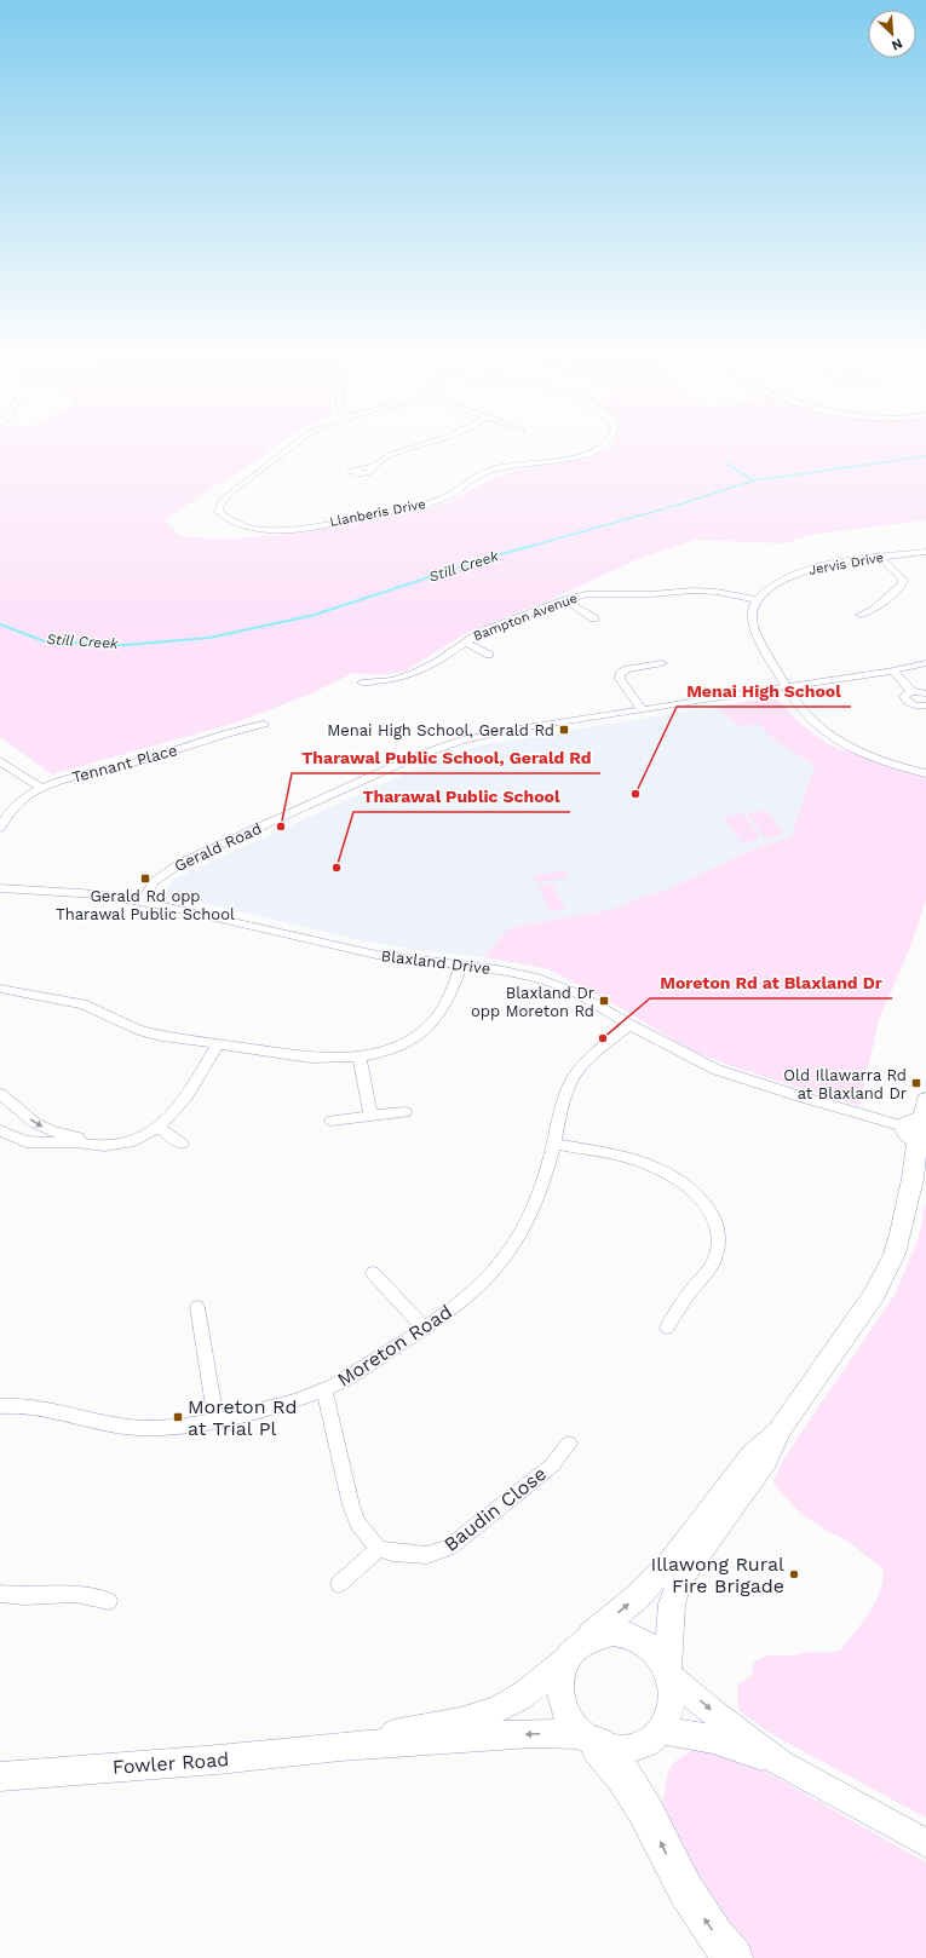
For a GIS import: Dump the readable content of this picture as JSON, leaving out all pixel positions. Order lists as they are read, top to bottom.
{
  "streets": {
    "street": [
      "Llanberis Drive",
      "Jervis Drive",
      "Bampton Avenue",
      "Tennant Place",
      "Gerald Road",
      "Blaxland Drive",
      "Moreton Road",
      "Baudin Close",
      "Fowler Road"
    ]
  },
  "crossings": [
    ["Jervis Drive", "Bampton Avenue"],
    ["Gerald Road", "Blaxland Drive"],
    ["Blaxland Drive", "Moreton Road"]
  ],
  "water": ["Still Creek"],
  "places": {
    "transit": [
      "Menai High School, Gerald Rd",
      "Gerald Rd opp Tharawal Public School",
      "Blaxland Dr opp Moreton Rd",
      "Old Illawarra Rd at Blaxland Dr",
      "Moreton Rd at Trial Pl"
    ],
    "other": [
      "Menai High School",
      "Tharawal Public School, Gerald Rd",
      "Tharawal Public School",
      "Moreton Rd at Blaxland Dr",
      "Illawong Rural Fire Brigade"
    ]
  },
  "north": "bottom right"
}
